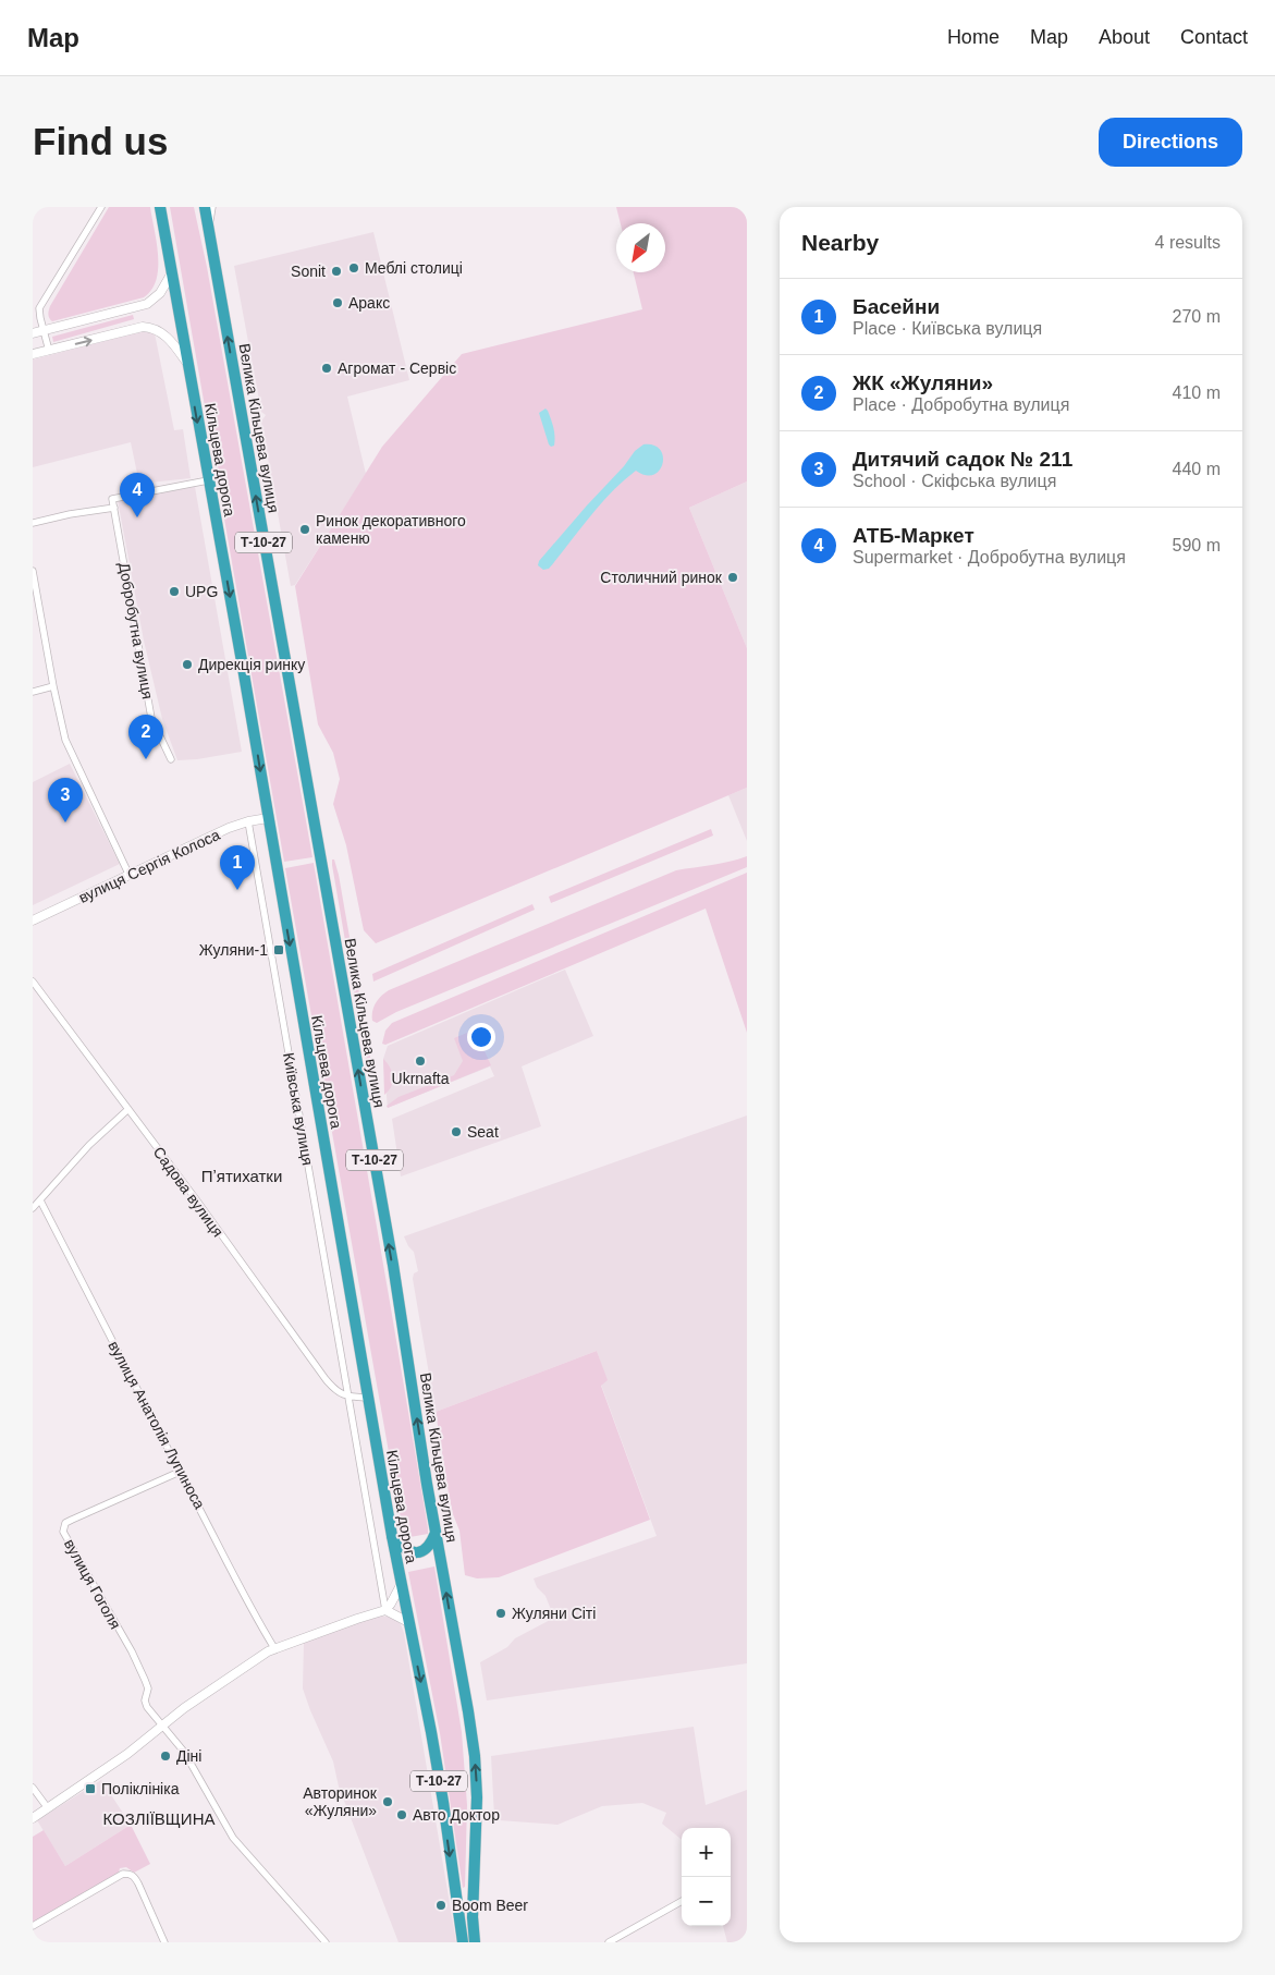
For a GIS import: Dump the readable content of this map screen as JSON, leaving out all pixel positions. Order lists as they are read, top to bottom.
{
  "streets": {
    "highway": ["Велика Кільцева вулиця", "Кільцева дорога", "Т-10-27"],
    "street": [
      "Добробутна вулиця",
      "вулиця Сергія Колоса",
      "Київська вулиця",
      "Садова вулиця",
      "вулиця Анатолія Лупиноса",
      "вулиця Гоголя"
    ]
  },
  "crossings": [
    ["Велика Кільцева вулиця", "Т-10-27"],
    ["Кільцева дорога", "Добробутна вулиця"],
    ["Кільцева дорога", "вулиця Сергія Колоса"],
    ["вулиця Сергія Колоса", "Київська вулиця"],
    ["Київська вулиця", "Садова вулиця"],
    ["вулиця Анатолія Лупиноса", "вулиця Гоголя"]
  ],
  "one_way": ["Велика Кільцева вулиця", "Кільцева дорога"],
  "districts": ["Пʼятихатки", "КОЗЛІЇВЩИНА"],
  "places": {
    "other": [
      "Меблі столиці",
      "Sonit",
      "Аракс",
      "Агромат - Сервіс",
      "Ринок декоративного каменю",
      "Столичний ринок",
      "UPG",
      "Дирекція ринку",
      "Ukrnafta",
      "Seat",
      "Жуляни Сіті",
      "Діні",
      "Авторинок «Жуляни»",
      "Авто Доктор",
      "Boom Beer"
    ],
    "transit": ["Жуляни-1", "Поліклініка"]
  },
  "north": "bottom left",
  "page": {
    "header": "Map",
    "nav": [
      "Home",
      "Map",
      "About",
      "Contact"
    ],
    "buttons": "Directions",
    "title": "Find us",
    "heading": ["Nearby", "4 results"],
    "list": [
      {
        "mark": "1",
        "name": "Басейни",
        "note": "Place · Київська вулиця",
        "value": "270 m"
      },
      {
        "mark": "2",
        "name": "ЖК «Жуляни»",
        "note": "Place · Добробутна вулиця",
        "value": "410 m"
      },
      {
        "mark": "3",
        "name": "Дитячий садок № 211",
        "note": "School · Скіфська вулиця",
        "value": "440 m"
      },
      {
        "mark": "4",
        "name": "АТБ-Маркет",
        "note": "Supermarket · Добробутна вулиця",
        "value": "590 m"
      }
    ],
    "pins": [
      "4",
      "2",
      "3",
      "1"
    ],
    "map_buttons": ["+", "−"]
  }
}
